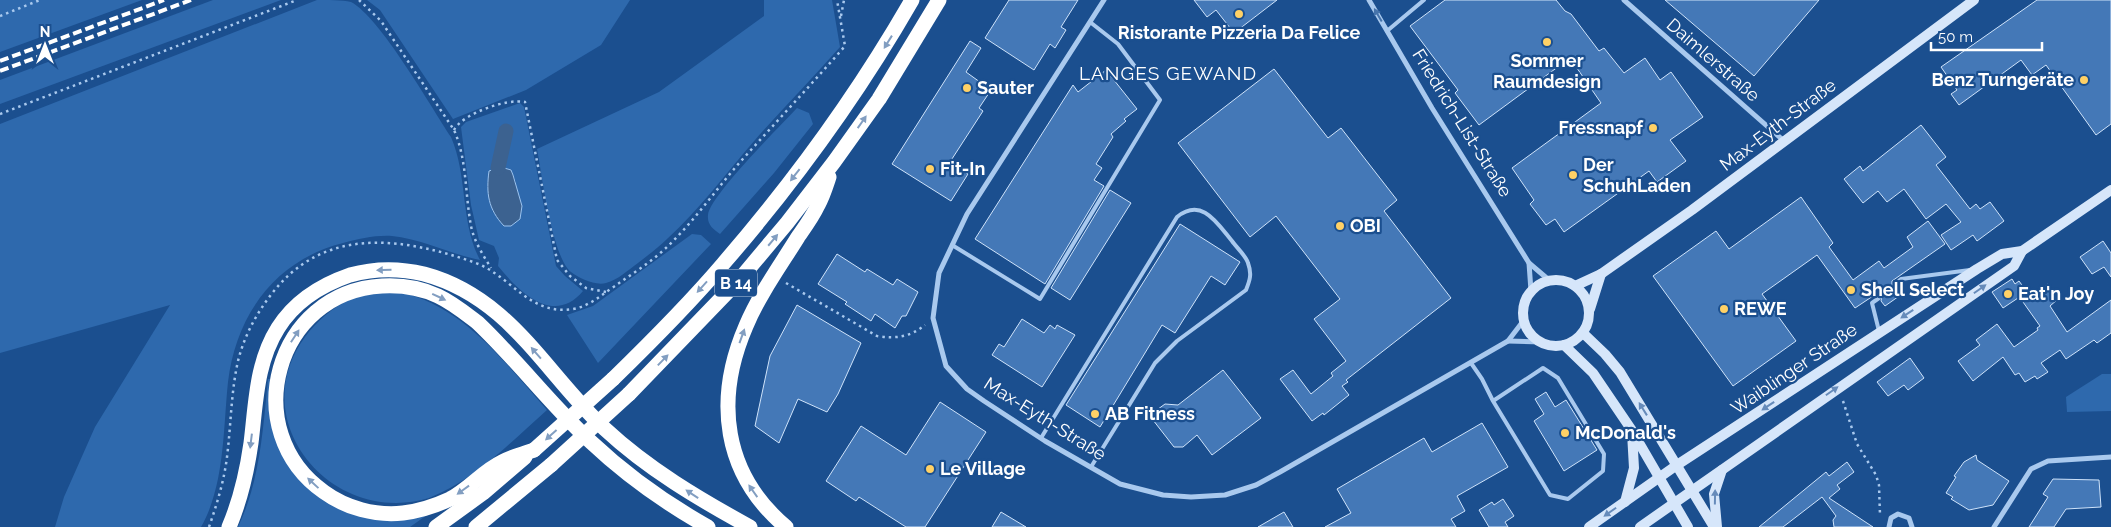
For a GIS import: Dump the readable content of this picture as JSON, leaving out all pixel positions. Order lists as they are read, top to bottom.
{
  "streets": {
    "highway": ["B 14"],
    "main road": ["Friedrich-List-Straße", "Max-Eyth-Straße", "Waiblinger Straße"],
    "street": ["Daimlerstraße"]
  },
  "crossings": [
    ["Daimlerstraße", "Max-Eyth-Straße"],
    ["Friedrich-List-Straße", "Max-Eyth-Straße"]
  ],
  "districts": ["LANGES GEWAND"],
  "places": [
    "Ristorante Pizzeria Da Felice",
    "Sommer Raumdesign",
    "Benz Turngeräte",
    "Sauter",
    "Fressnapf",
    "Fit-In",
    "Der SchuhLaden",
    "OBI",
    "Shell Select",
    "Eat'n Joy",
    "REWE",
    "AB Fitness",
    "McDonald's",
    "Le Village"
  ],
  "scale_bar": "50 m",
  "north": "top"
}
